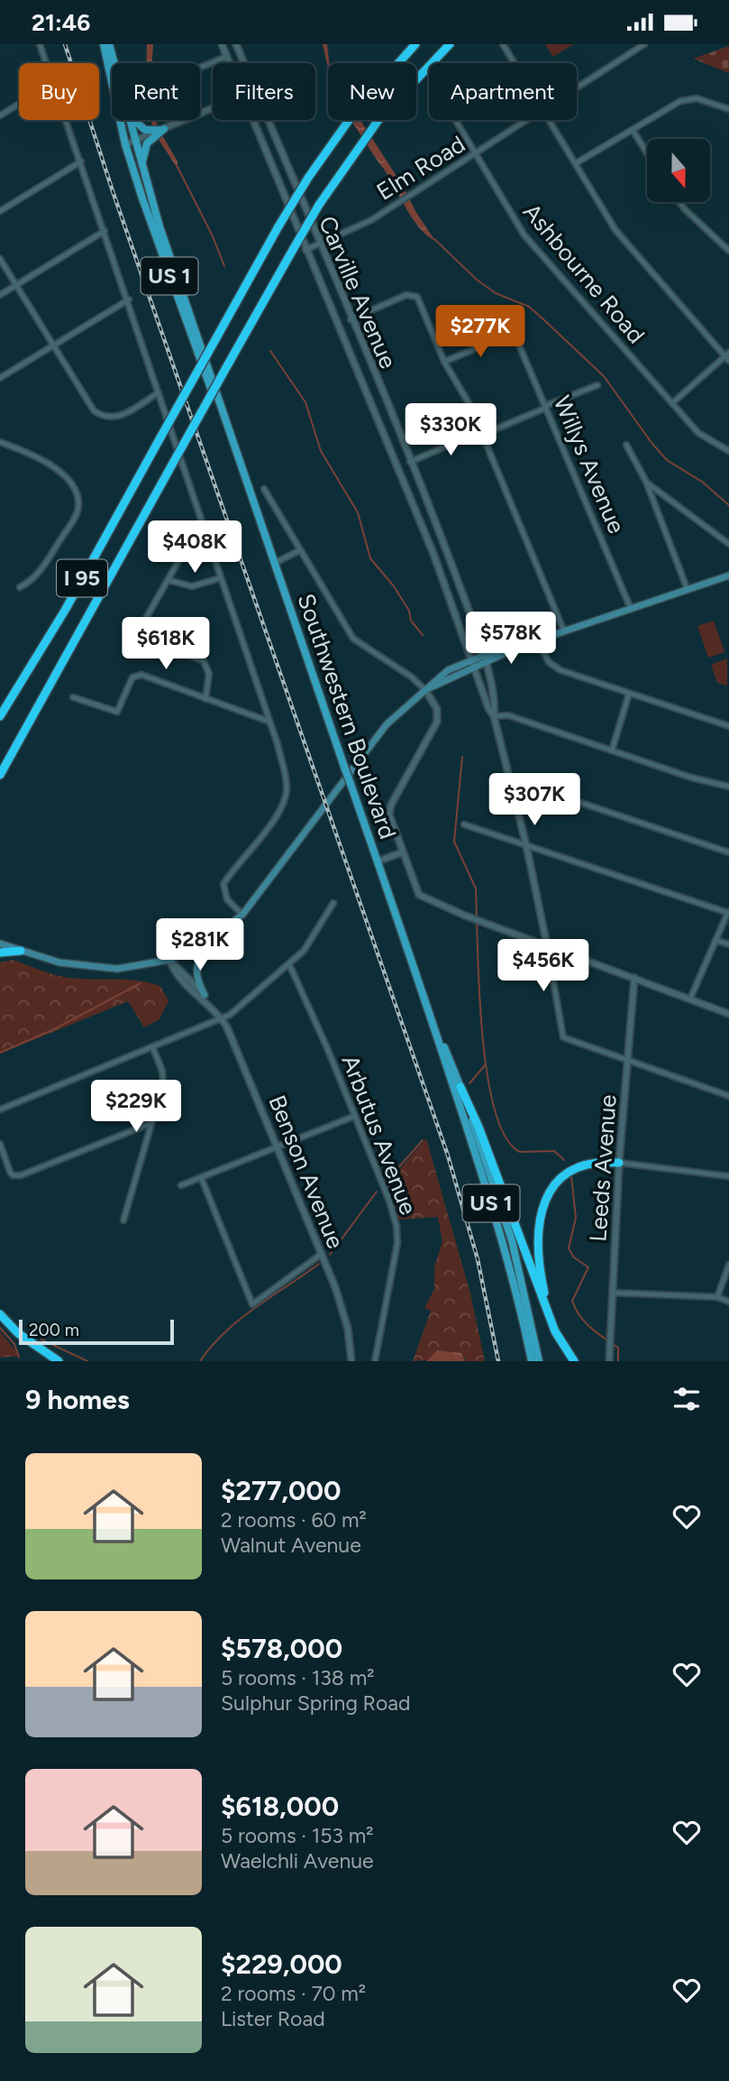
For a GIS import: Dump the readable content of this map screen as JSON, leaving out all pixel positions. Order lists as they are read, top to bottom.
{
  "streets": {
    "highway": ["I 95"],
    "main road": ["US 1", "Southwestern Boulevard"],
    "street": [
      "Elm Road",
      "Ashbourne Road",
      "Carville Avenue",
      "Willys Avenue",
      "Arbutus Avenue",
      "Leeds Avenue",
      "Benson Avenue"
    ]
  },
  "crossings": [
    ["Elm Road", "Ashbourne Road"],
    ["Elm Road", "Carville Avenue"]
  ],
  "scale_bar": "200 m",
  "north": "bottom",
  "page": {
    "status": "21:46",
    "chip": [
      "Buy",
      "Rent",
      "Filters",
      "New",
      "Apartment"
    ],
    "price": [
      "$277K",
      "$330K",
      "$408K",
      "$578K",
      "$618K",
      "$307K",
      "$281K",
      "$456K",
      "$229K"
    ],
    "scale": "200 m",
    "heading": "9 homes",
    "list": [
      {
        "name": "$277,000",
        "note": "2 rooms · 60 m² · Walnut Avenue"
      },
      {
        "name": "$578,000",
        "note": "5 rooms · 138 m² · Sulphur Spring Road"
      },
      {
        "name": "$618,000",
        "note": "5 rooms · 153 m² · Waelchli Avenue"
      },
      {
        "name": "$229,000",
        "note": "2 rooms · 70 m² · Lister Road"
      }
    ]
  }
}
